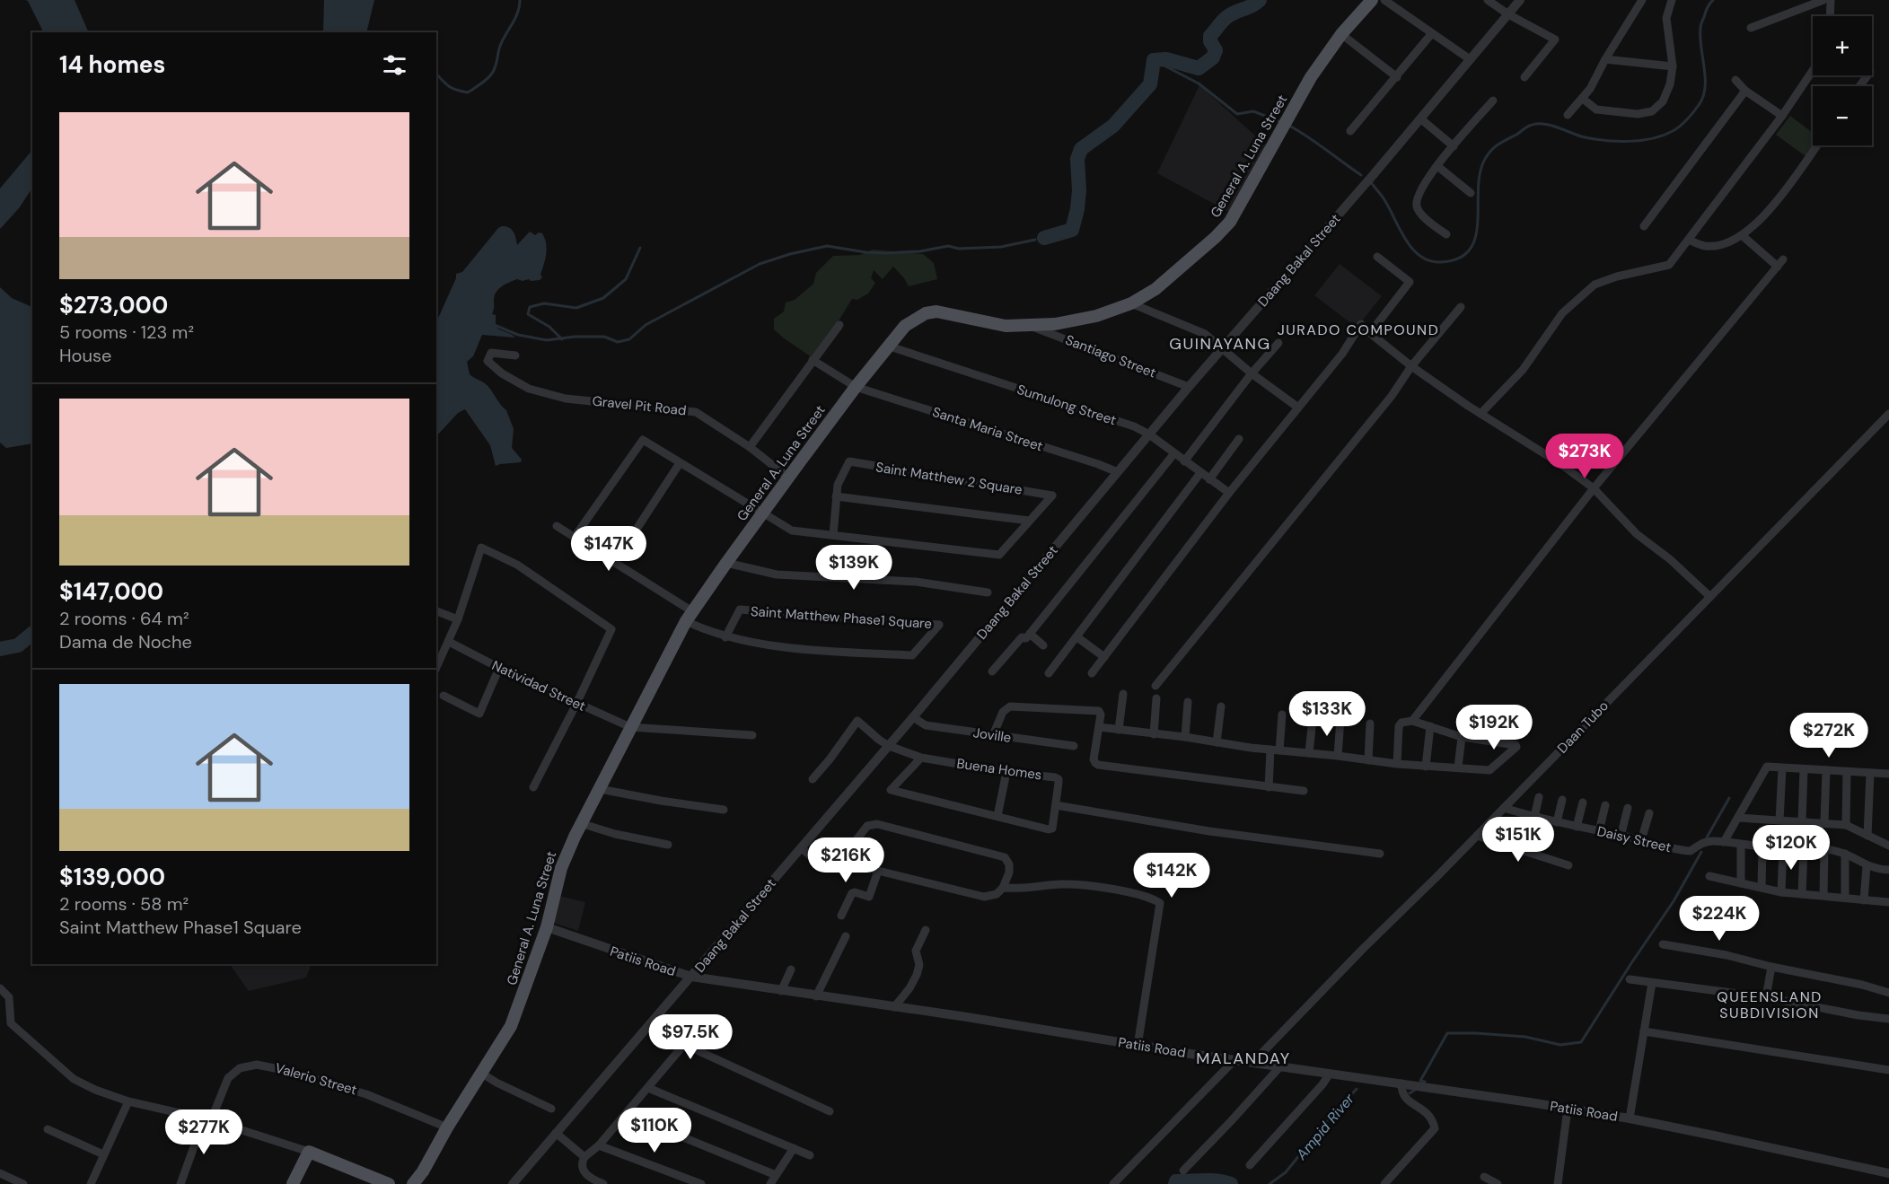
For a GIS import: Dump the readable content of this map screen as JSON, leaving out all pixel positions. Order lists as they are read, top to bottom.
{
  "streets": {
    "main road": ["General A. Luna Street"],
    "street": [
      "Daang Bakal Street",
      "Santiago Street",
      "Sumulong Street",
      "Gravel Pit Road",
      "Santa Maria Street",
      "Saint Matthew 2 Square",
      "Saint Matthew Phase1 Square",
      "Natividad Street",
      "Daan Tubo",
      "Joville",
      "Buena Homes",
      "Daisy Street",
      "Patiis Road",
      "Valerio Street"
    ]
  },
  "crossings": [
    ["General A. Luna Street", "Santiago Street"],
    ["General A. Luna Street", "Sumulong Street"],
    ["General A. Luna Street", "Gravel Pit Road"],
    ["General A. Luna Street", "Santa Maria Street"],
    ["General A. Luna Street", "Saint Matthew 2 Square"],
    ["General A. Luna Street", "Saint Matthew Phase1 Square"],
    ["General A. Luna Street", "Natividad Street"],
    ["General A. Luna Street", "Patiis Road"],
    ["General A. Luna Street", "Valerio Street"],
    ["Daang Bakal Street", "Santiago Street"],
    ["Daang Bakal Street", "Sumulong Street"],
    ["Daang Bakal Street", "Santa Maria Street"],
    ["Daang Bakal Street", "Joville"],
    ["Daang Bakal Street", "Buena Homes"],
    ["Daang Bakal Street", "Patiis Road"],
    ["Saint Matthew 2 Square", "Saint Matthew Phase1 Square"],
    ["Daan Tubo", "Daisy Street"],
    ["Daan Tubo", "Patiis Road"]
  ],
  "districts": [
    "JURADO COMPOUND",
    "GUINAYANG",
    "QUEENSLAND SUBDIVISION",
    "MALANDAY"
  ],
  "water": ["Ampid River"],
  "page": {
    "map_buttons": ["+", "−"],
    "heading": "14 homes",
    "list": [
      {
        "name": "$273,000",
        "note": "5 rooms · 123 m² · House"
      },
      {
        "name": "$147,000",
        "note": "2 rooms · 64 m² · Dama de Noche"
      },
      {
        "name": "$139,000",
        "note": "2 rooms · 58 m² · Saint Matthew Phase1 Square"
      }
    ],
    "price": [
      "$273K",
      "$147K",
      "$139K",
      "$133K",
      "$192K",
      "$272K",
      "$151K",
      "$120K",
      "$216K",
      "$142K",
      "$224K",
      "$97.5K",
      "$110K",
      "$277K"
    ]
  }
}
